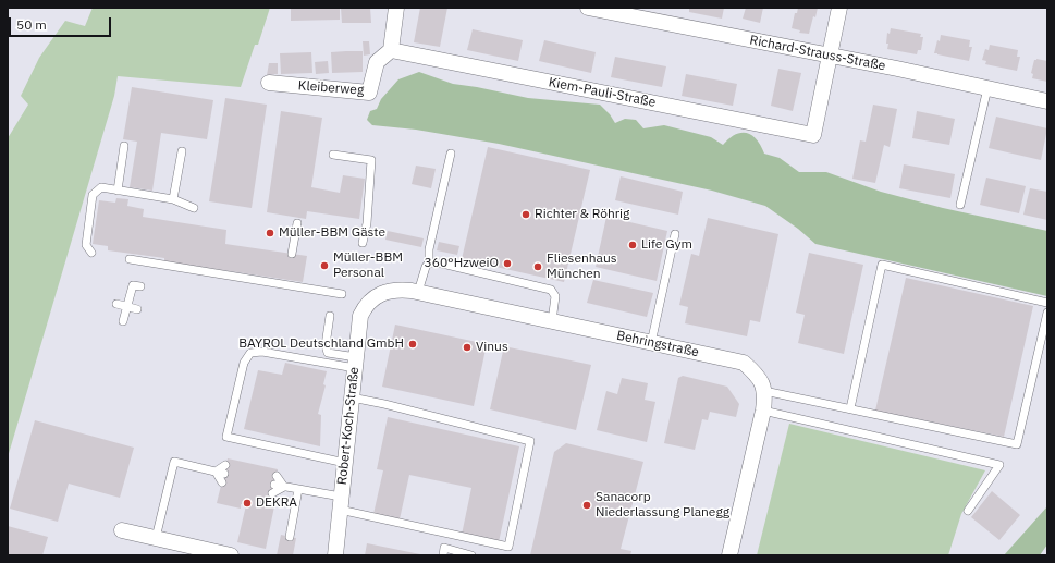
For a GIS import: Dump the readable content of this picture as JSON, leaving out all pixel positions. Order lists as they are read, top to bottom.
{
  "streets": {
    "street": [
      "Richard-Strauss-Straße",
      "Kleiberweg",
      "Kiem-Pauli-Straße",
      "Behringstraße",
      "Robert-Koch-Straße"
    ]
  },
  "crossings": [
    ["Richard-Strauss-Straße", "Kiem-Pauli-Straße"],
    ["Kleiberweg", "Kiem-Pauli-Straße"],
    ["Behringstraße", "Robert-Koch-Straße"]
  ],
  "places": [
    "Richter & Röhrig",
    "Müller-BBM Gäste",
    "Life Gym",
    "360°HzweiO",
    "Müller-BBM Personal",
    "Fliesenhaus München",
    "BAYROL Deutschland GmbH",
    "Vinus",
    "DEKRA",
    "Sanacorp Niederlassung Planegg"
  ],
  "scale_bar": "50 m"
}
